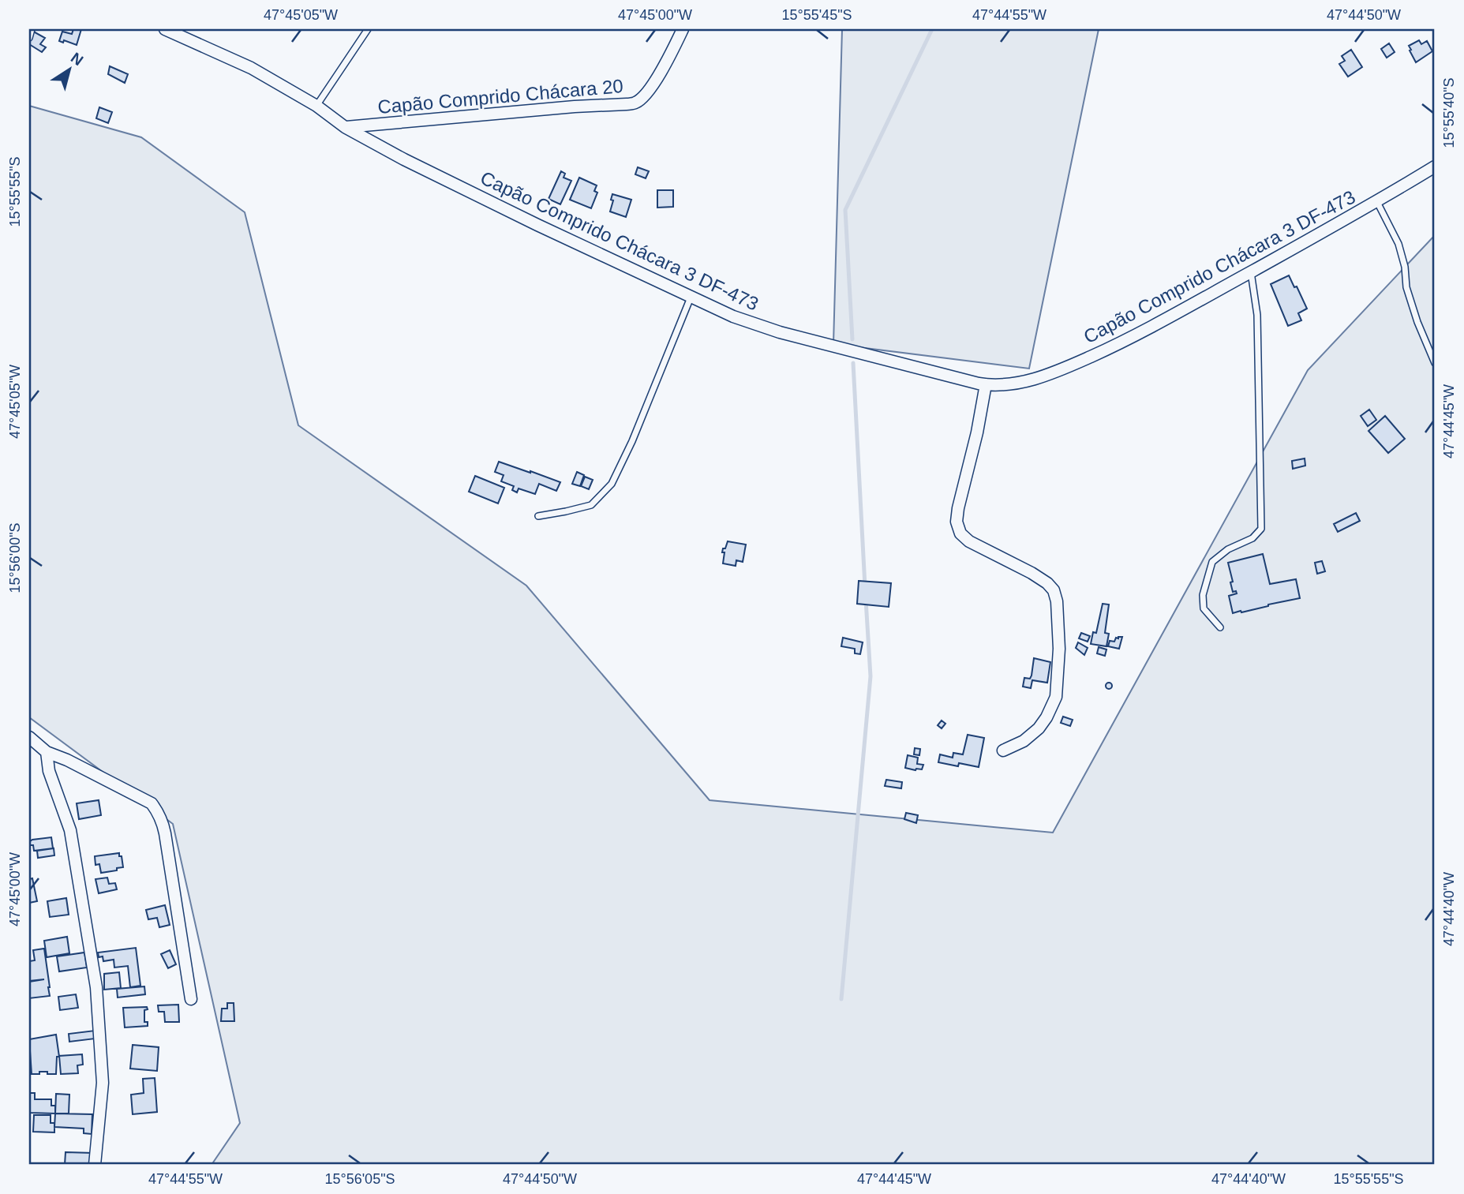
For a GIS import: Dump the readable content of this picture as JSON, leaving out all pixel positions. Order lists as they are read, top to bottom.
{
  "streets": {
    "street": ["Capão Comprido Chácara 20", "Capão Comprido Chácara 3 DF-473"]
  },
  "crossings": [
    ["Capão Comprido Chácara 20", "Capão Comprido Chácara 3 DF-473"]
  ],
  "north": "top right",
  "coordinates": [
    "47°45'05\"W",
    "47°45'00\"W",
    "15°55'45\"S",
    "47°44'55\"W",
    "47°44'50\"W",
    "15°55'40\"S",
    "15°55'55\"S",
    "47°44'45\"W",
    "15°56'00\"S",
    "47°44'40\"W",
    "15°56'05\"S"
  ]
}
